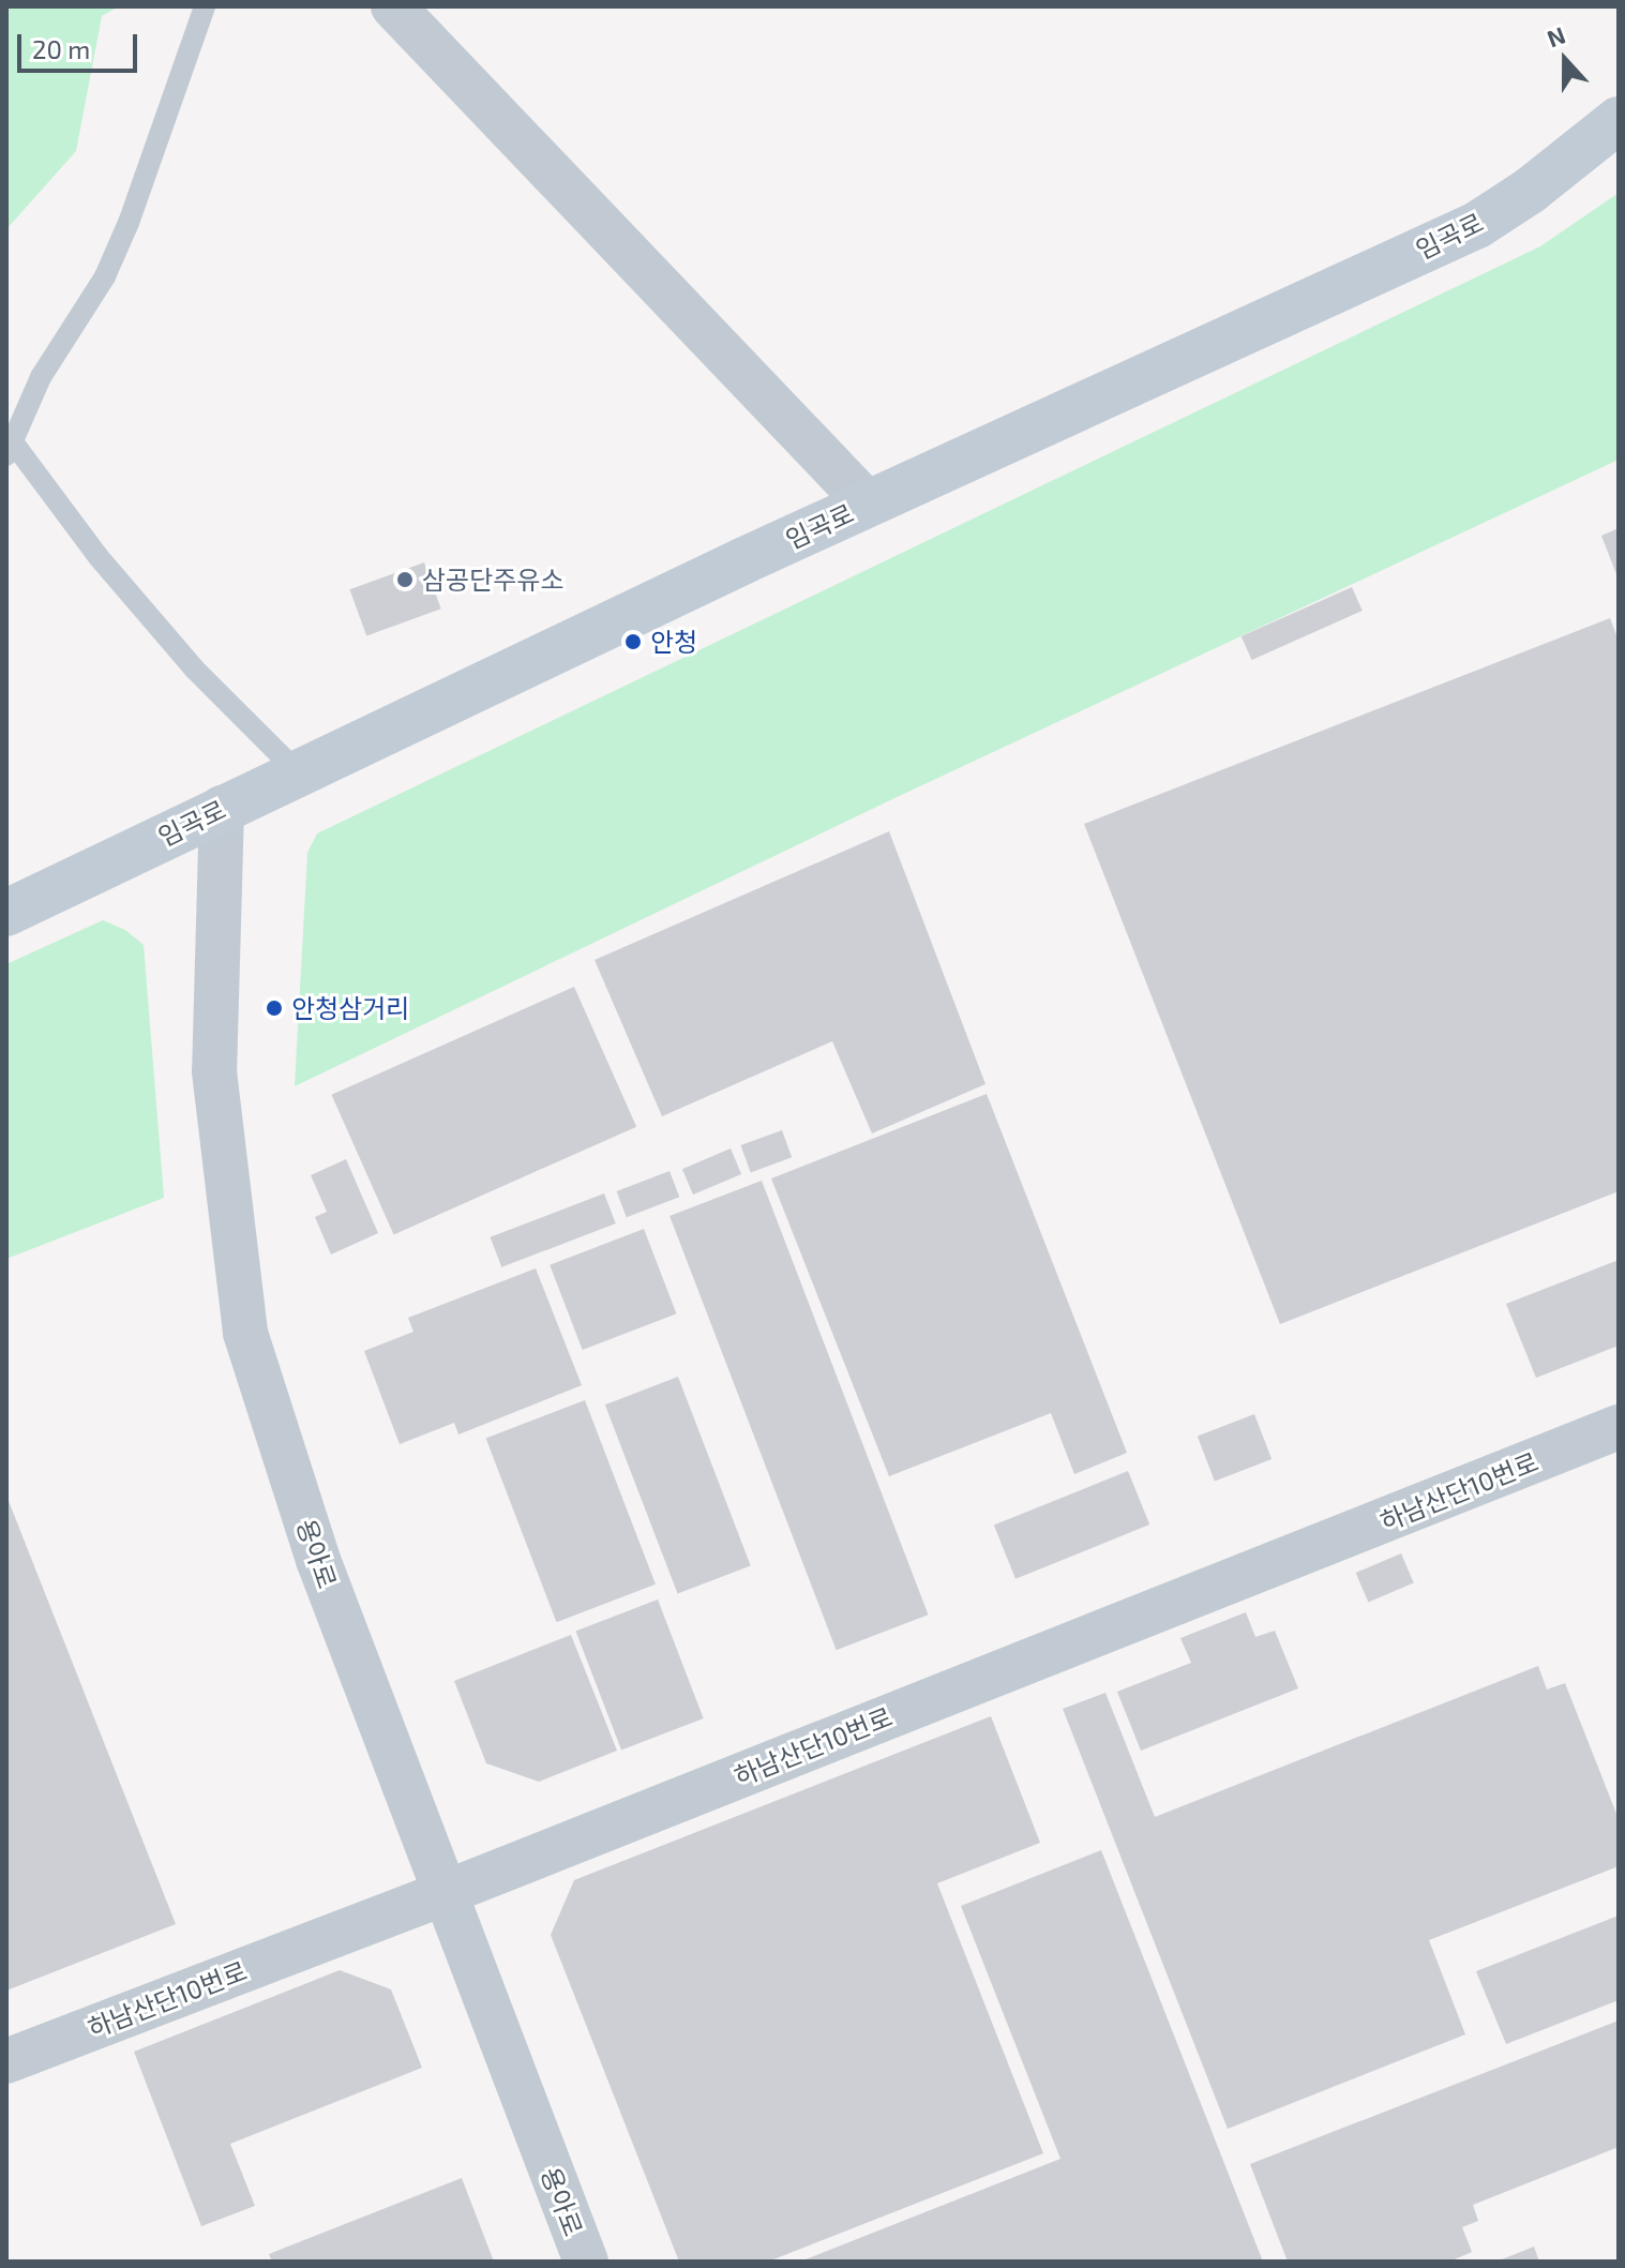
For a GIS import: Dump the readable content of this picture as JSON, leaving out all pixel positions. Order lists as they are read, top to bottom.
{
  "streets": {
    "main road": ["임곡로"],
    "street": ["하남산단10번로", "용아로"]
  },
  "crossings": [
    ["임곡로", "용아로"],
    ["하남산단10번로", "용아로"]
  ],
  "places": ["삼공단주유소", "안청", "안청삼거리"],
  "scale_bar": "20 m",
  "north": "top"
}
